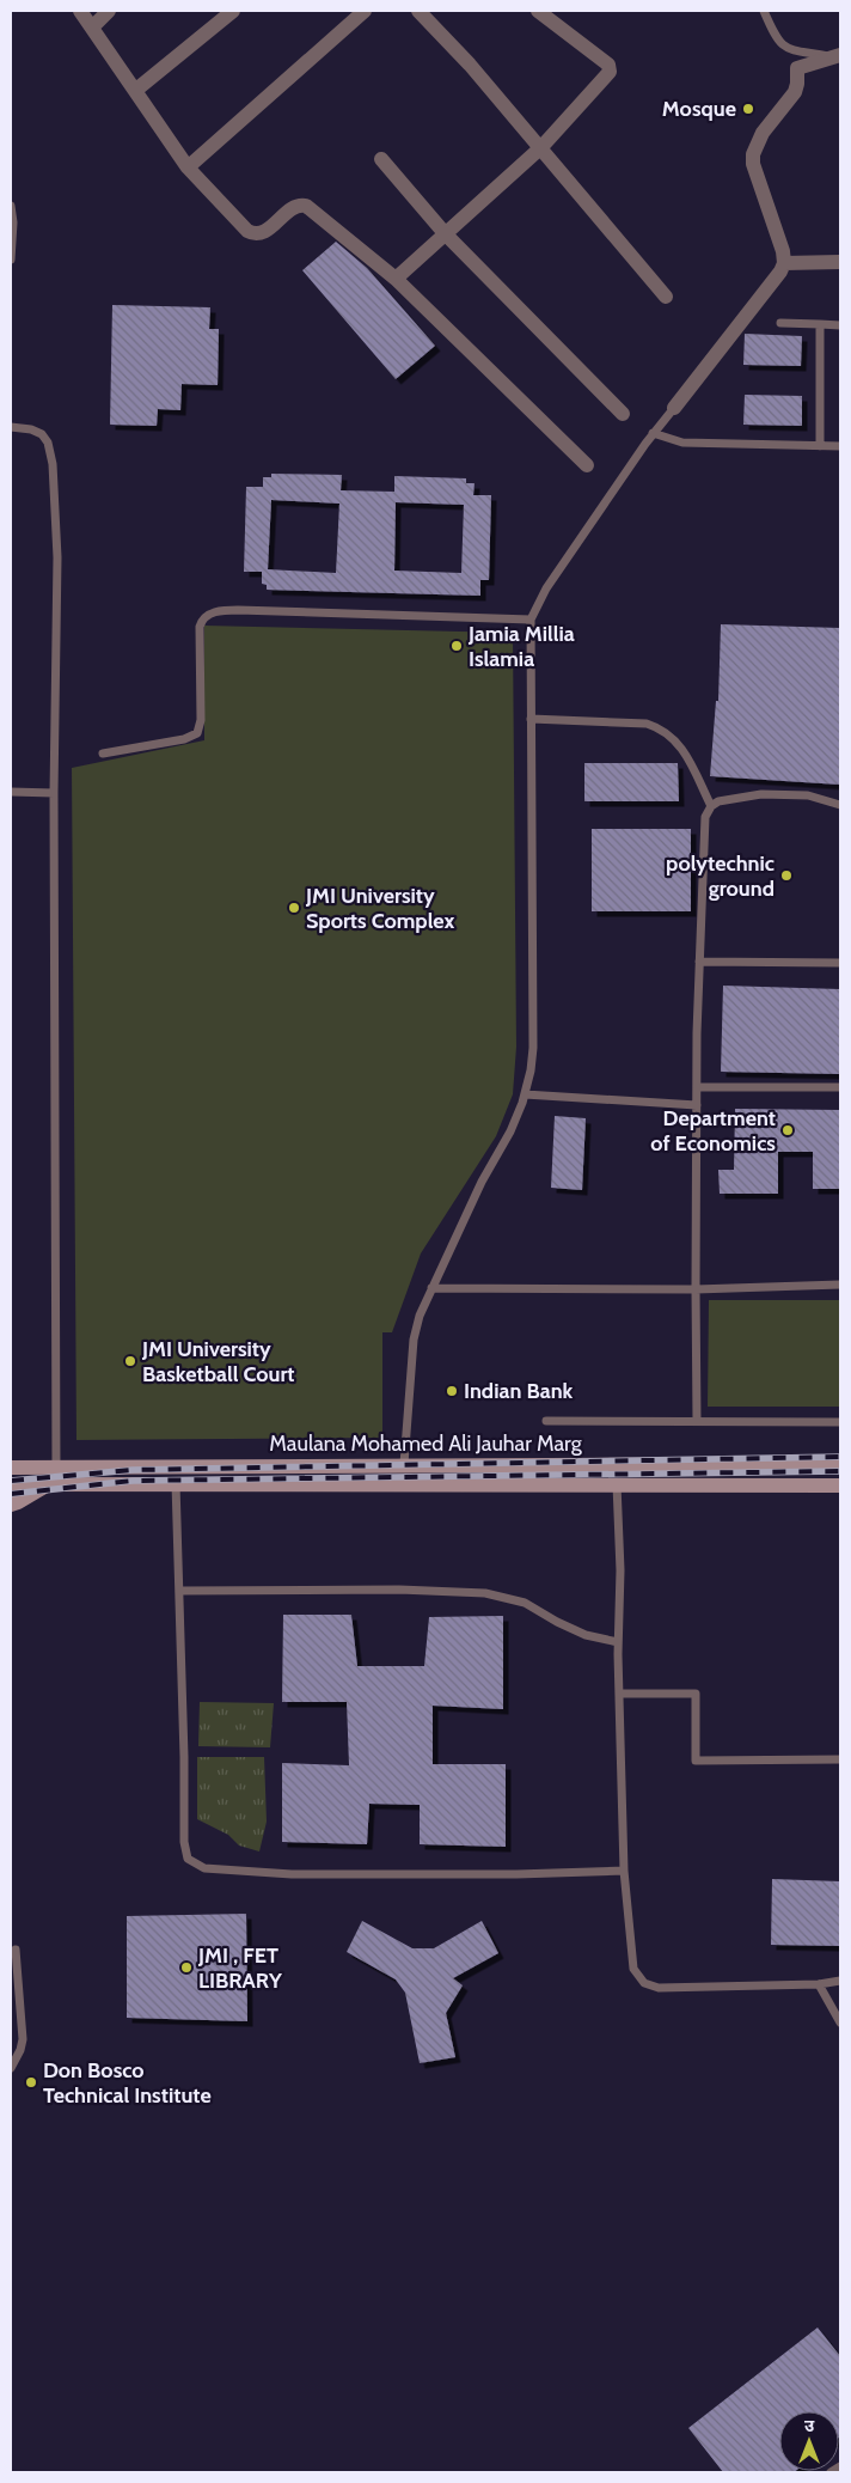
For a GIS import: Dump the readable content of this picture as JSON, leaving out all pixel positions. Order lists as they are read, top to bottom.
{
  "streets": {
    "main road": ["Maulana Mohamed Ali Jauhar Marg"]
  },
  "places": [
    "Mosque",
    "Jamia Millia Islamia",
    "polytechnic ground",
    "JMI University Sports Complex",
    "Department of Economics",
    "JMI University Basketball Court",
    "Indian Bank",
    "JMI , FET LIBRARY",
    "Don Bosco Technical Institute"
  ],
  "north": "top"
}
